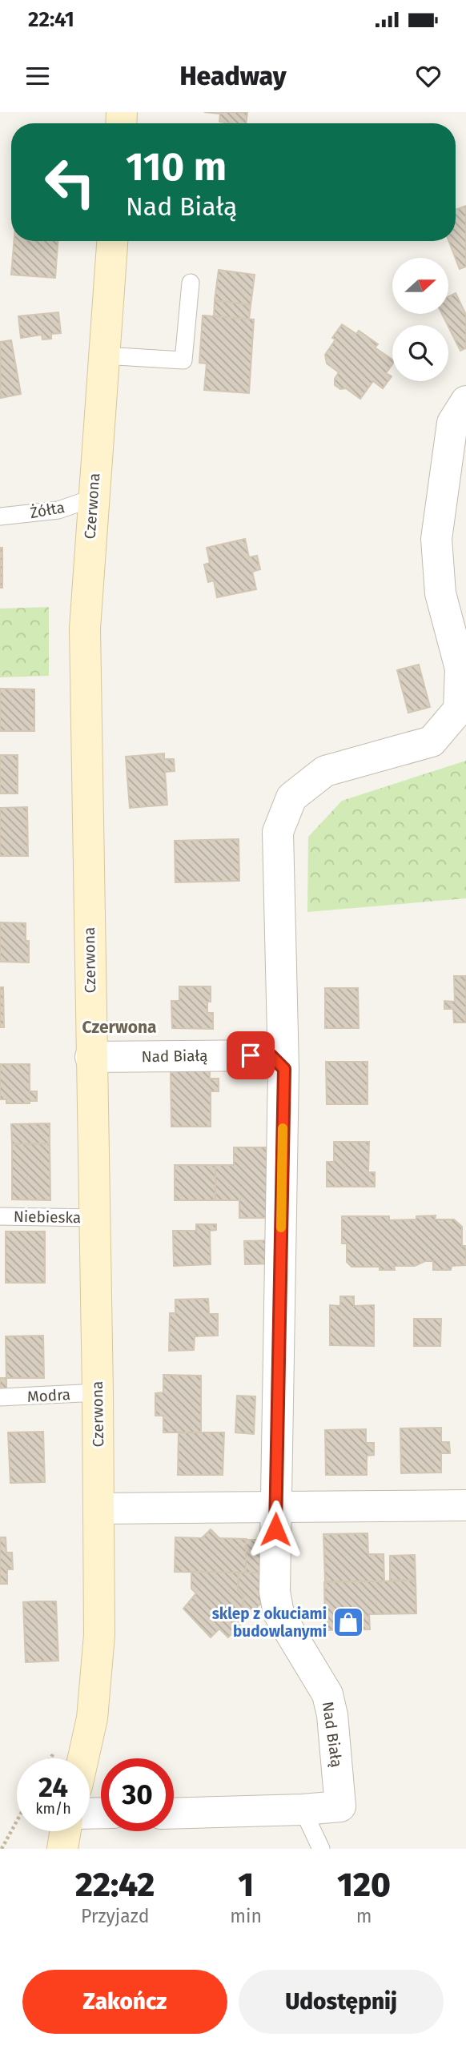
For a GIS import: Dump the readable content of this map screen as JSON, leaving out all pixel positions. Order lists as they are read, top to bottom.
{
  "streets": {
    "main road": ["Czerwona"],
    "street": ["Nad Białą"],
    "lane": ["Żółta", "Niebieska", "Modra"]
  },
  "crossings": [
    ["Czerwona", "Żółta"],
    ["Czerwona", "Nad Białą"],
    ["Czerwona", "Niebieska"],
    ["Czerwona", "Modra"]
  ],
  "districts": ["Czerwona"],
  "places": {
    "shop": ["sklep z okuciami budowlanymi"]
  },
  "north": "right",
  "page": {
    "status": "22:41",
    "header": "Headway",
    "turn": ["110 m", "Nad Białą"],
    "speed": "24 km/h",
    "limit": "30",
    "eta": [
      "22:42",
      "Przyjazd",
      "1",
      "min",
      "120",
      "m"
    ],
    "buttons": ["Zakończ", "Udostępnij"]
  }
}
